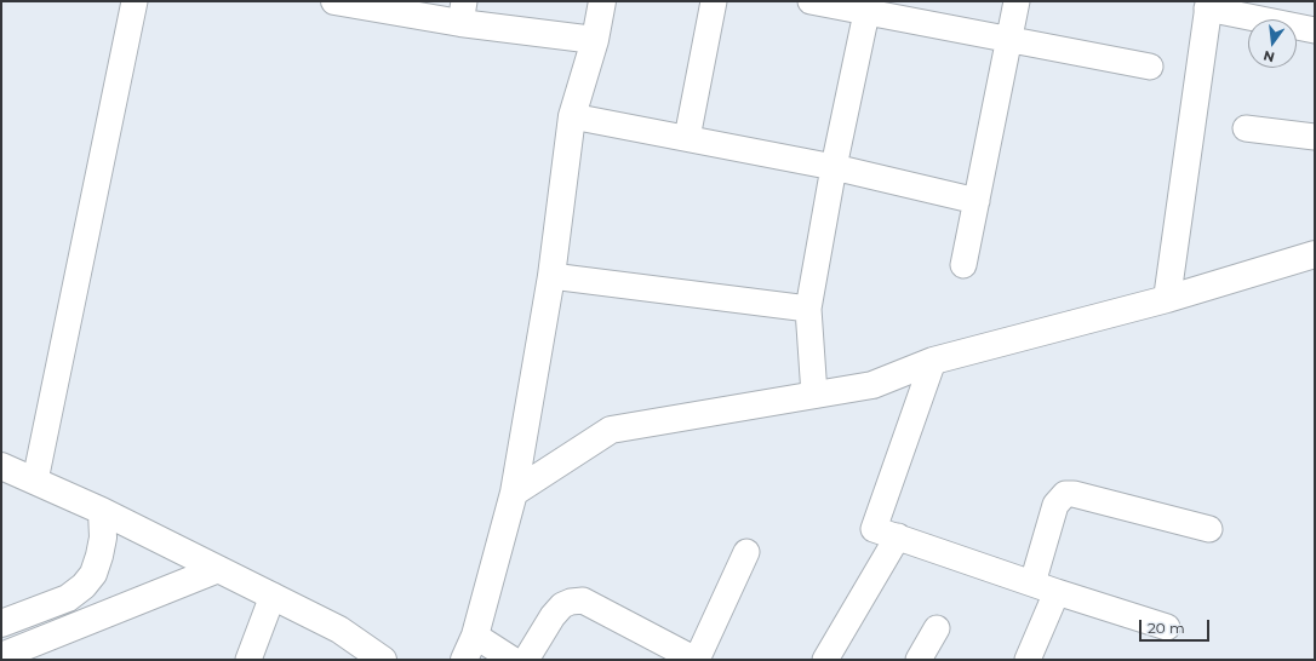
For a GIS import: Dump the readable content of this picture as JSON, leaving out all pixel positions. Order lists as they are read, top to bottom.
{
  "scale_bar": "20 m",
  "north": "bottom"
}
